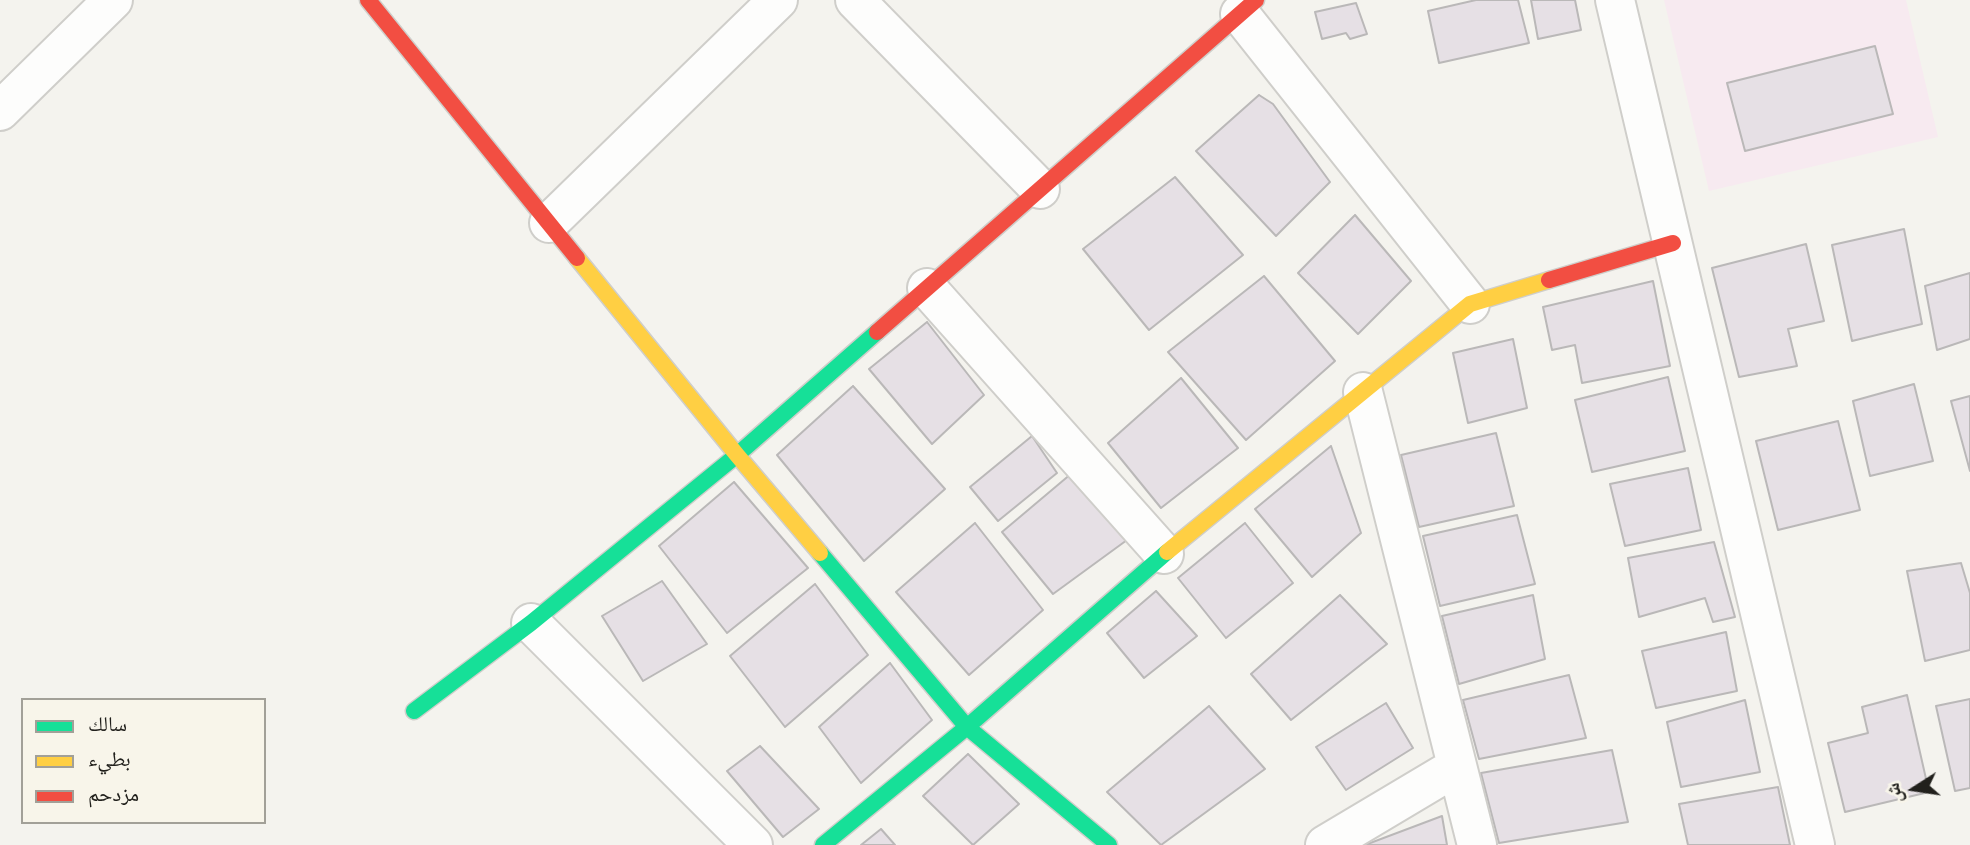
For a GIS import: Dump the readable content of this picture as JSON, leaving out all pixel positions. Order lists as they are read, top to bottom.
{
  "legend": ["سالك", "بطيء", "مزدحم"],
  "north": "left"
}
